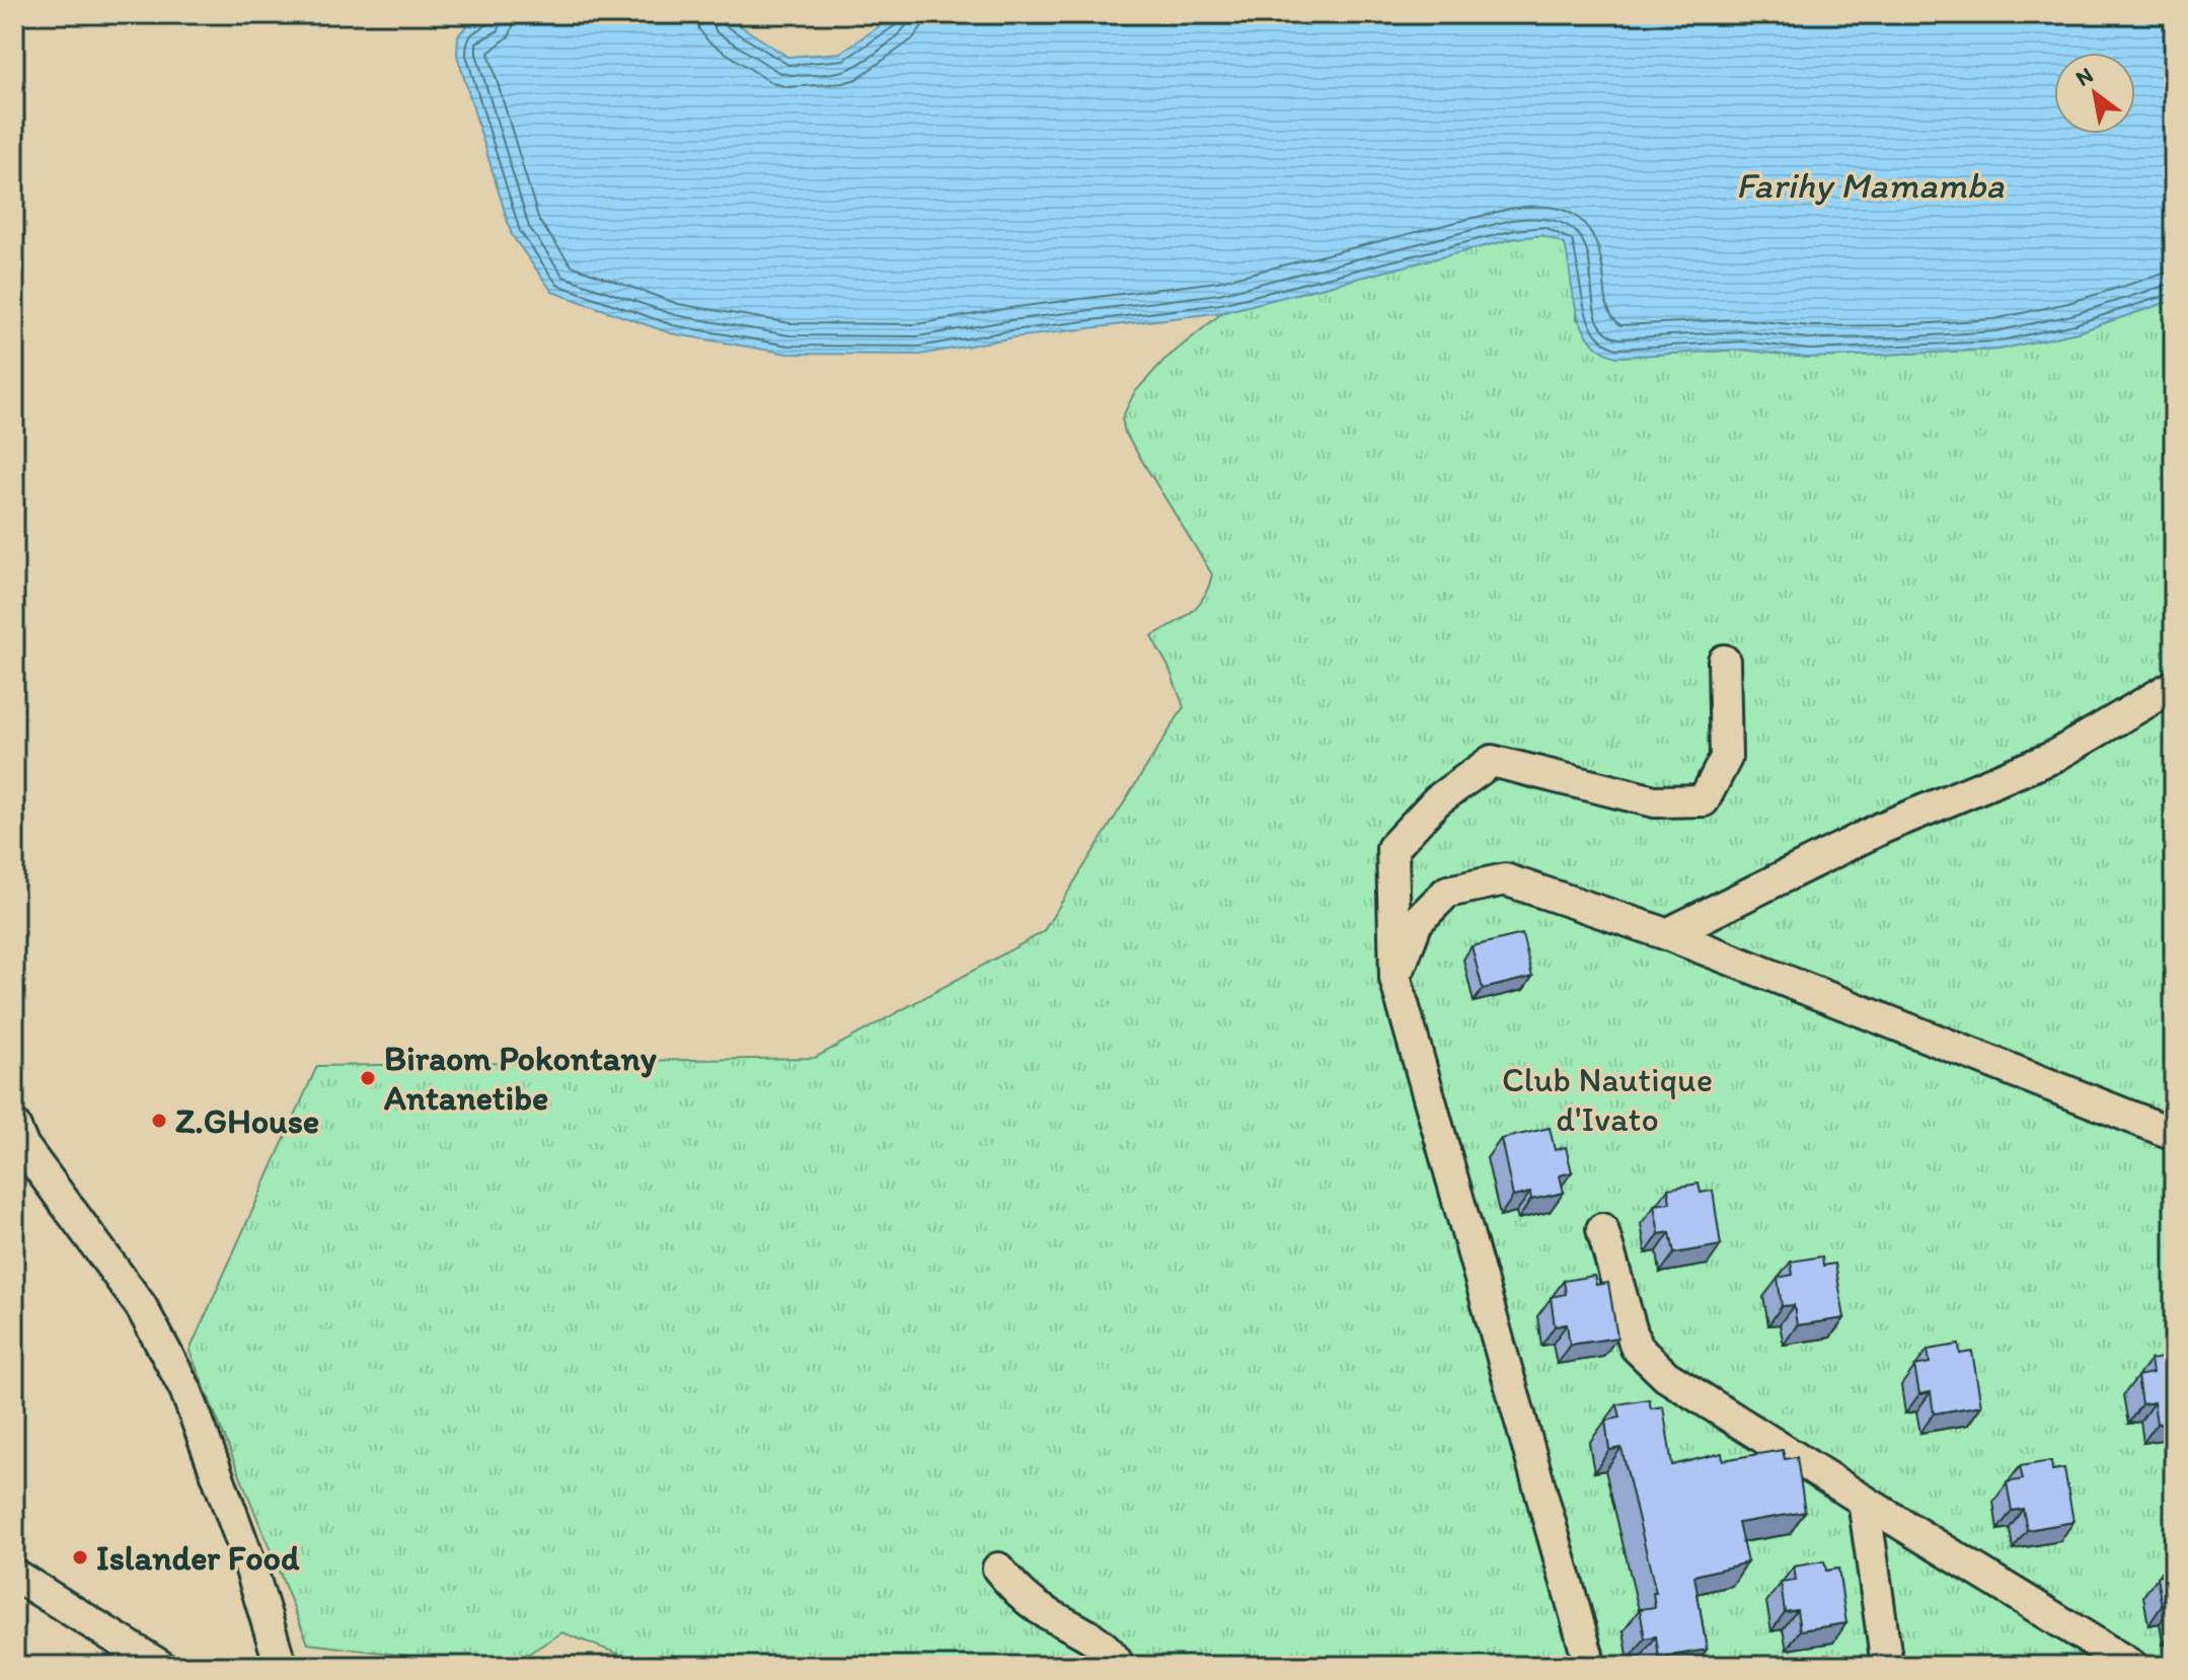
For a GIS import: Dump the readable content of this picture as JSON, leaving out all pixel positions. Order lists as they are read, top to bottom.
{
  "water": ["Farihy Mamamba"],
  "parks": ["Club Nautique d'Ivato"],
  "places": ["Biraom Pokontany Antanetibe", "Z.GHouse", "Islander Food"],
  "north": "top left"
}
